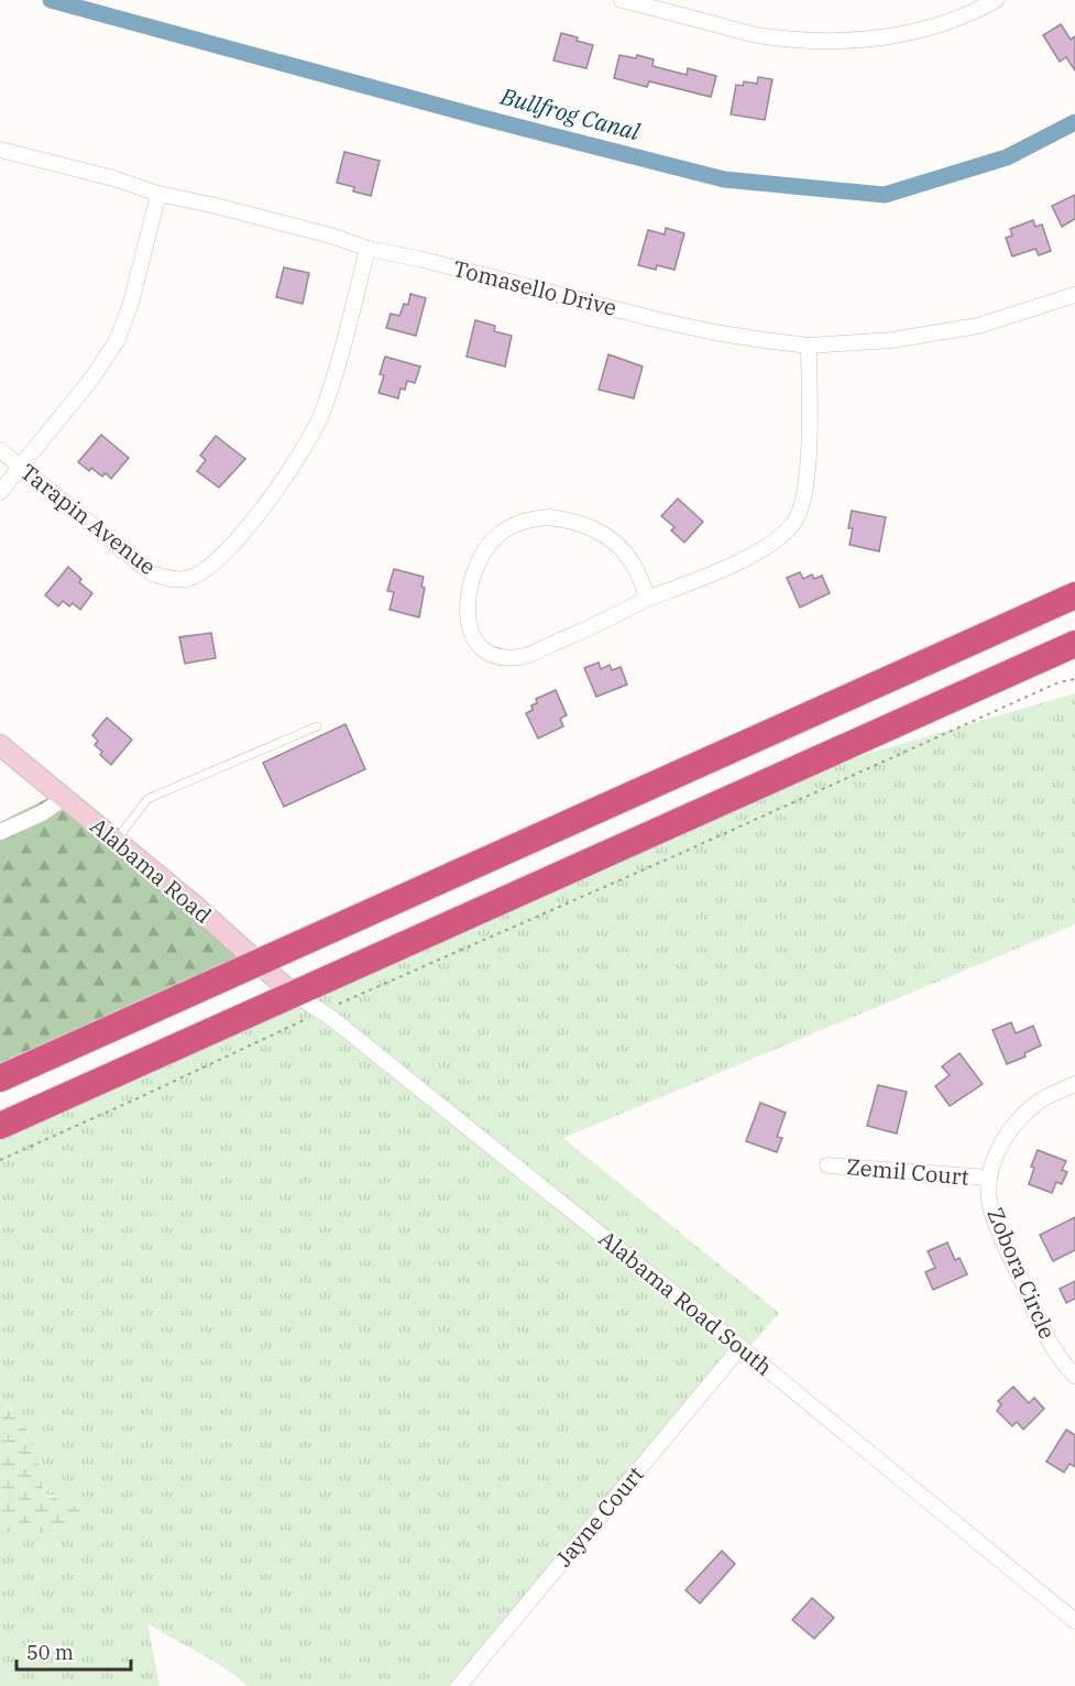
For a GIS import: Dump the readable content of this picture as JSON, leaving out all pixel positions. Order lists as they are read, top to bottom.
{
  "streets": {
    "street": [
      "Tomasello Drive",
      "Tarapin Avenue",
      "Alabama Road",
      "Zemil Court",
      "Zobora Circle",
      "Alabama Road South",
      "Jayne Court"
    ]
  },
  "crossings": [
    ["Tomasello Drive", "Tarapin Avenue"],
    ["Alabama Road", "Alabama Road South"],
    ["Zemil Court", "Zobora Circle"],
    ["Alabama Road South", "Jayne Court"]
  ],
  "water": ["Bullfrog Canal"],
  "scale_bar": "50 m"
}
